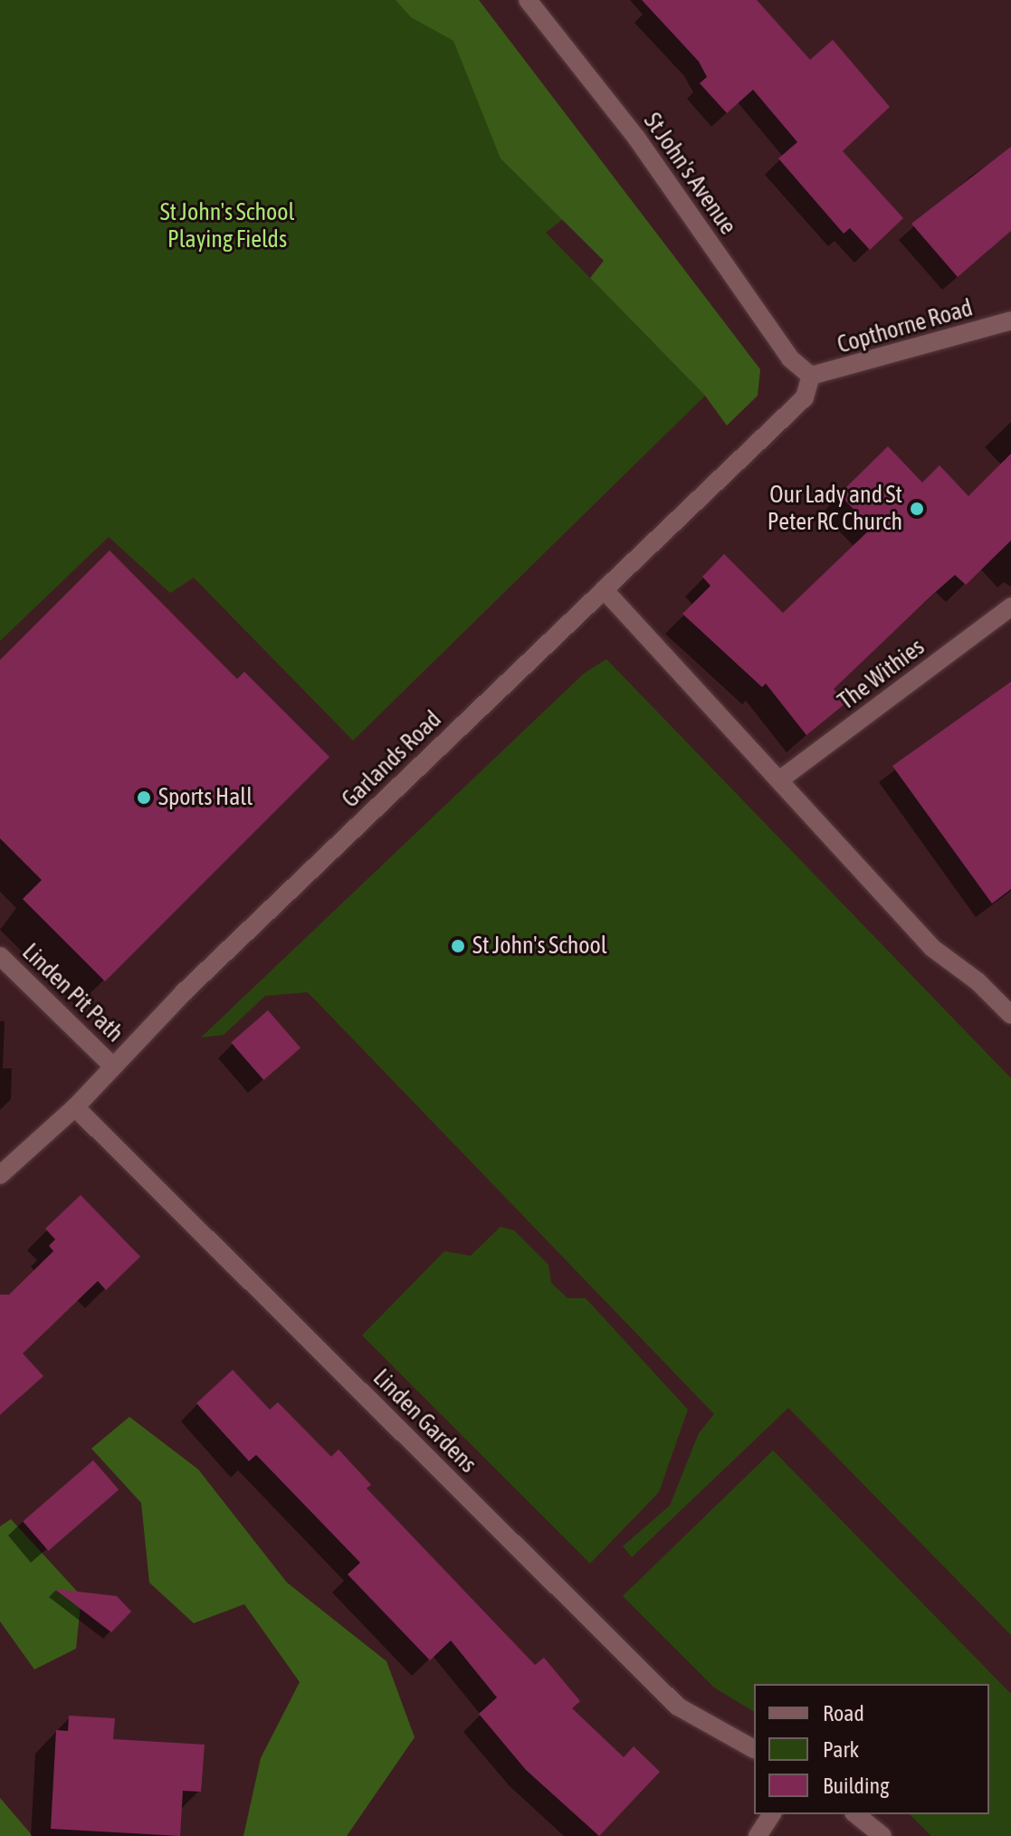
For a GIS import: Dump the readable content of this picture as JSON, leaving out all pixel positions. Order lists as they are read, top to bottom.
{
  "streets": {
    "street": [
      "St John's Avenue",
      "Copthorne Road",
      "The Withies",
      "Garlands Road",
      "Linden Pit Path",
      "Linden Gardens"
    ]
  },
  "crossings": [
    ["St John's Avenue", "Copthorne Road"],
    ["St John's Avenue", "Garlands Road"],
    ["Copthorne Road", "Garlands Road"],
    ["Garlands Road", "Linden Pit Path"],
    ["Garlands Road", "Linden Gardens"]
  ],
  "parks": ["St John's School Playing Fields"],
  "places": ["Our Lady and St Peter RC Church", "Sports Hall", "St John's School"],
  "legend": ["Road", "Park", "Building"]
}
